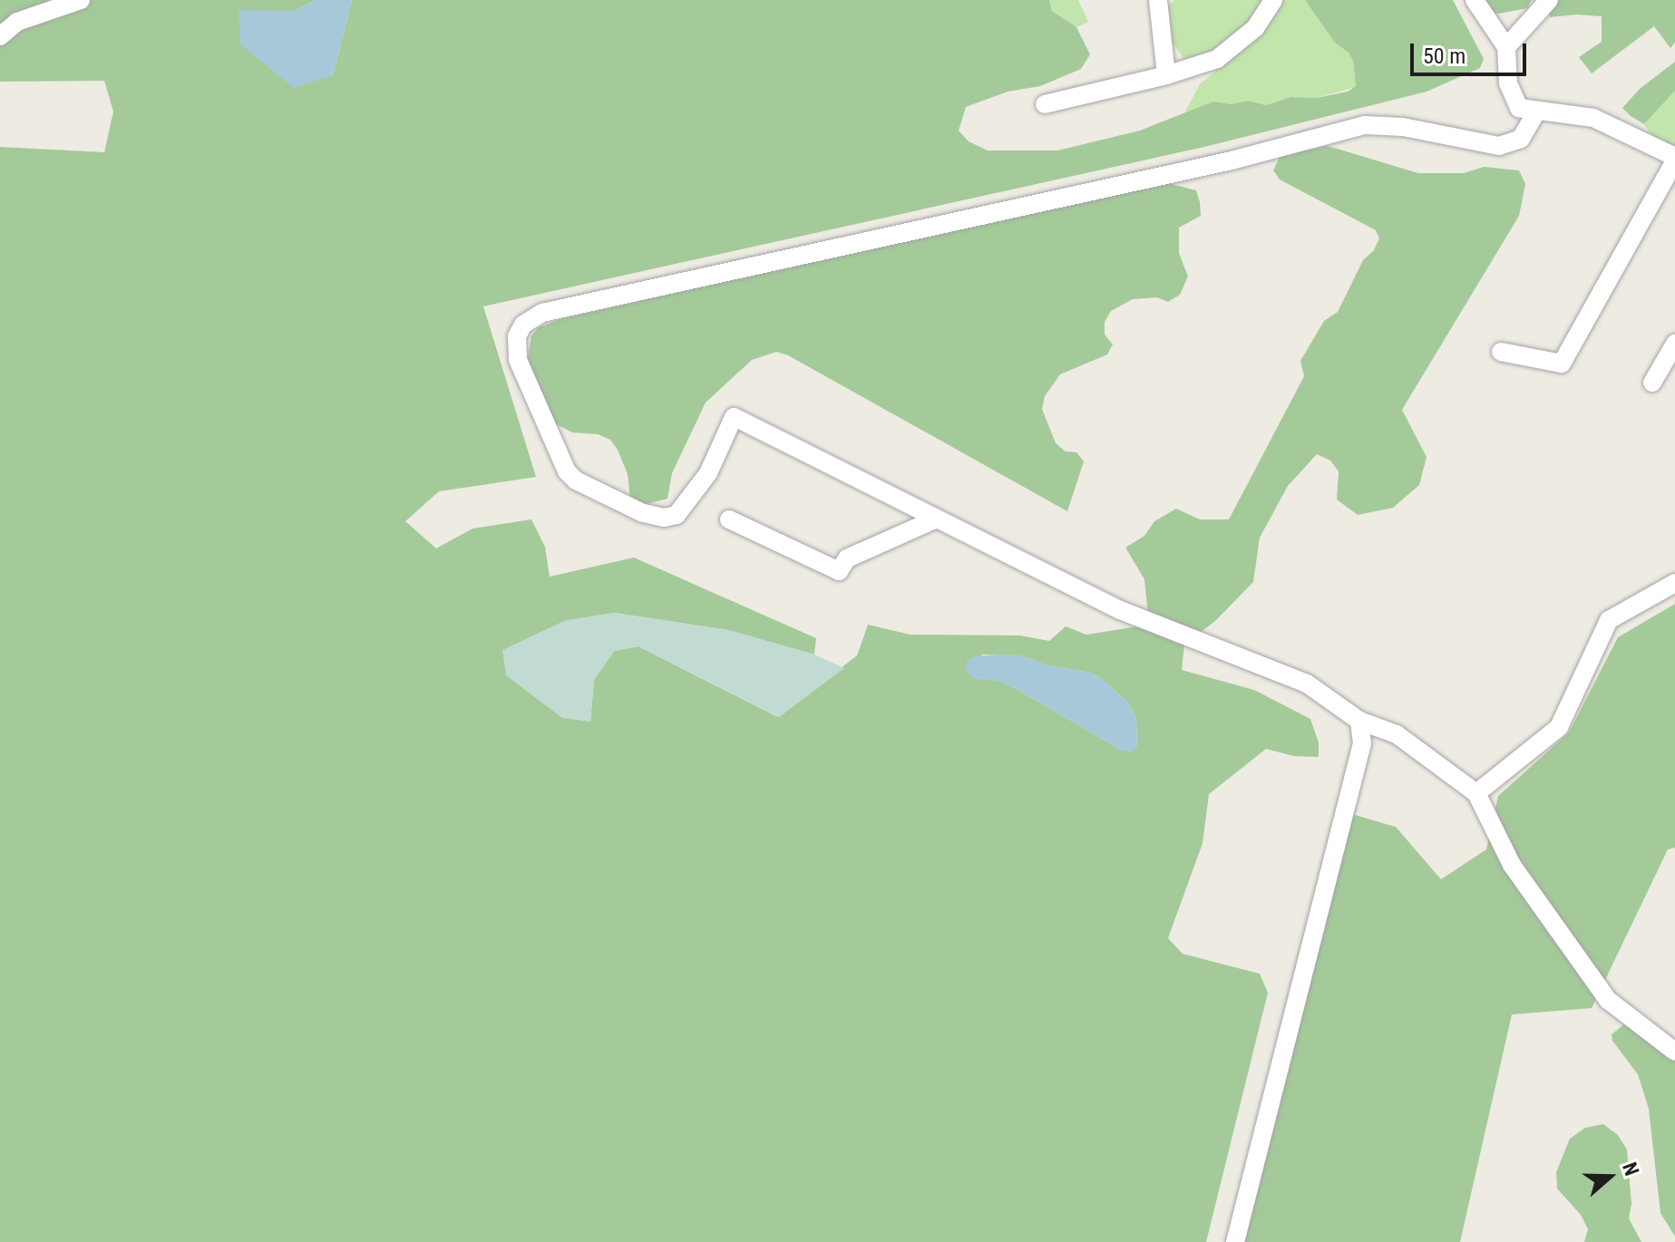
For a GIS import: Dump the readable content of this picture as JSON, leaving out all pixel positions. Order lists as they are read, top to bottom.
{
  "scale_bar": "50 m",
  "north": "right"
}
